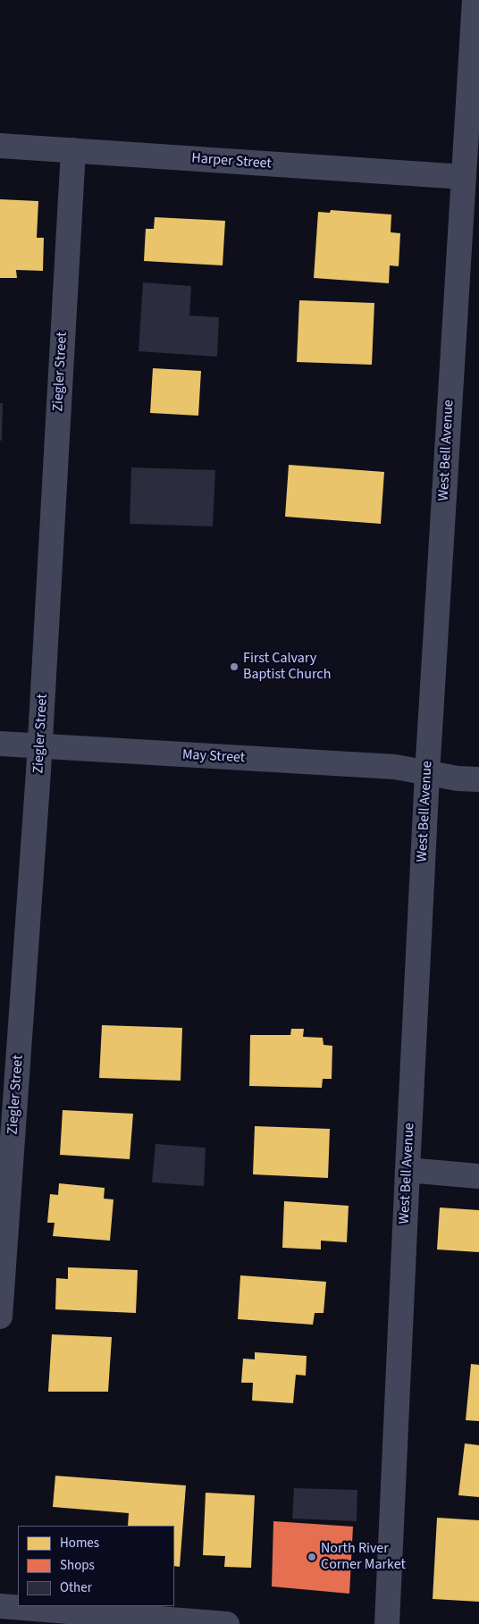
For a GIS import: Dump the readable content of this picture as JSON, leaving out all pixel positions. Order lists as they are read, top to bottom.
{
  "streets": {
    "street": [
      "Harper Street",
      "Ziegler Street",
      "West Bell Avenue",
      "May Street"
    ]
  },
  "crossings": [
    ["Harper Street", "Ziegler Street"],
    ["Harper Street", "West Bell Avenue"],
    ["Ziegler Street", "May Street"],
    ["West Bell Avenue", "May Street"]
  ],
  "places": ["First Calvary Baptist Church", "North River Corner Market"],
  "legend": ["Homes", "Shops", "Other"]
}
